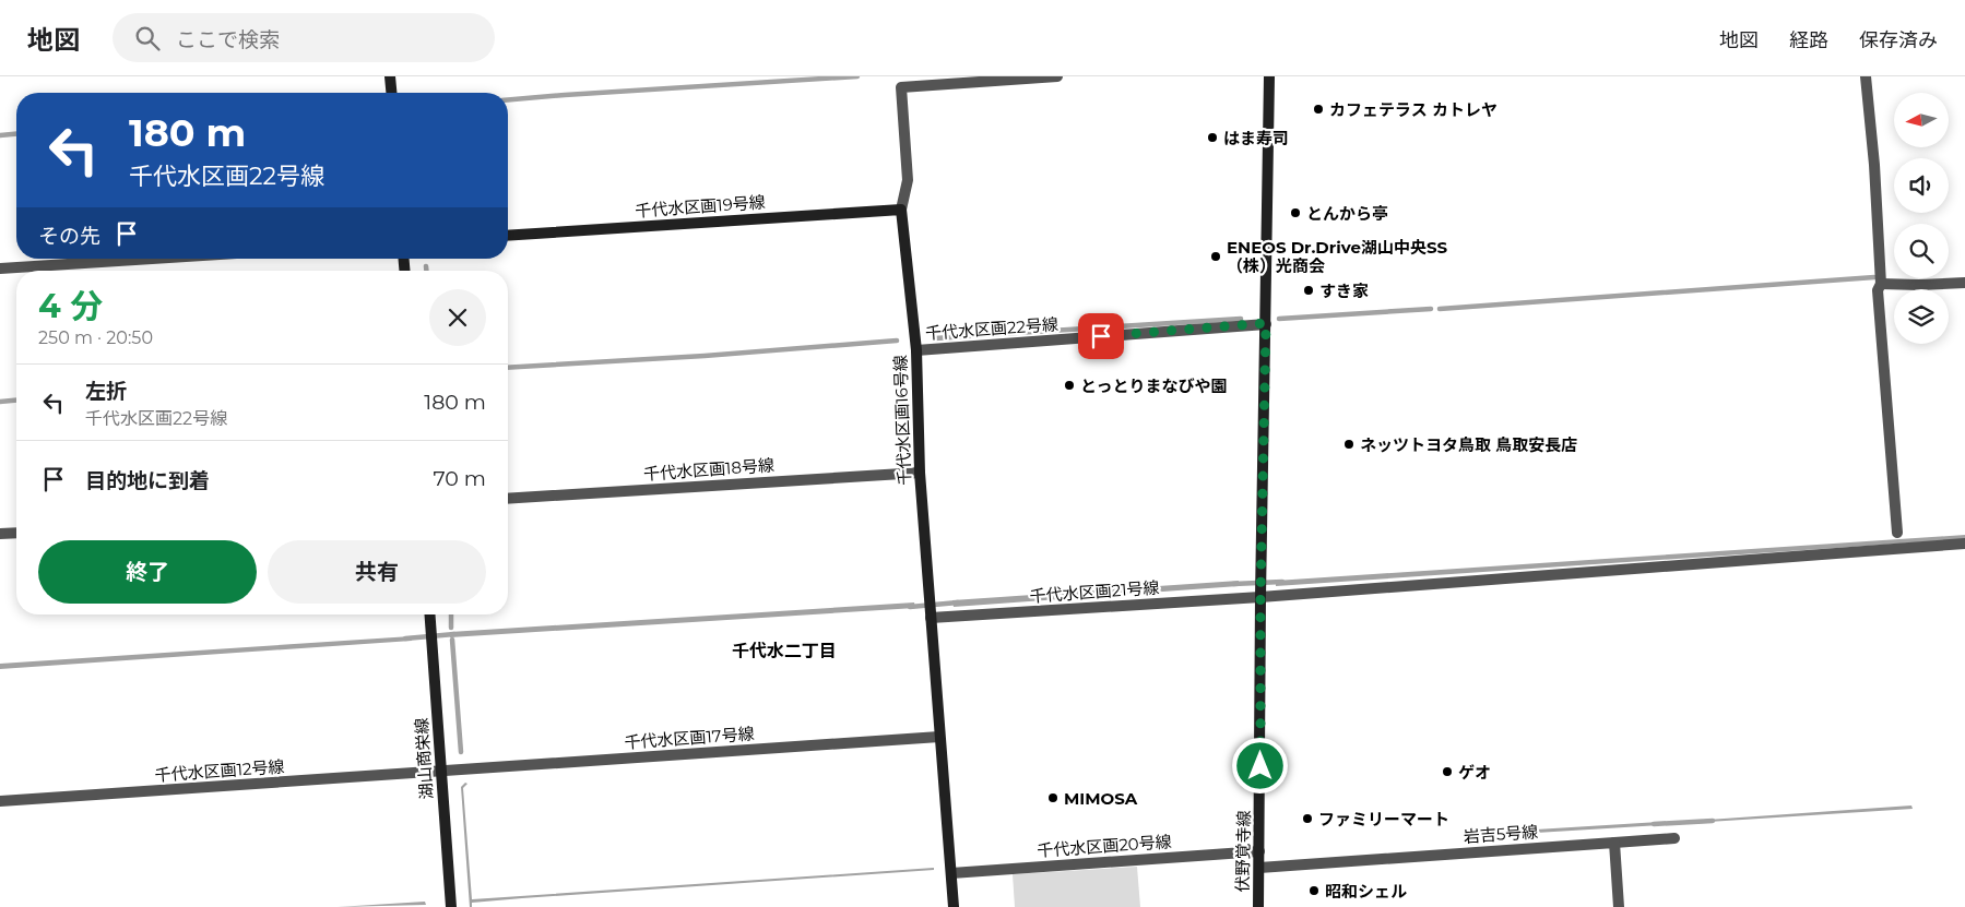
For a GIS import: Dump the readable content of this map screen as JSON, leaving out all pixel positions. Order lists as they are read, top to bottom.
{
  "streets": {
    "street": [
      "千代水区画19号線",
      "千代水区画22号線",
      "千代水区画16号線",
      "千代水区画18号線",
      "千代水区画21号線",
      "千代水区画17号線",
      "湖山商栄線",
      "千代水区画12号線",
      "岩吉5号線",
      "千代水区画20号線",
      "伏野覚寺線"
    ]
  },
  "crossings": [
    ["千代水区画19号線", "千代水区画16号線"],
    ["千代水区画22号線", "千代水区画16号線"],
    ["千代水区画22号線", "伏野覚寺線"],
    ["千代水区画16号線", "千代水区画18号線"],
    ["千代水区画16号線", "千代水区画21号線"],
    ["千代水区画16号線", "千代水区画17号線"],
    ["千代水区画16号線", "千代水区画20号線"],
    ["千代水区画21号線", "伏野覚寺線"],
    ["千代水区画17号線", "湖山商栄線"],
    ["千代水区画17号線", "千代水区画12号線"],
    ["湖山商栄線", "千代水区画12号線"],
    ["岩吉5号線", "伏野覚寺線"],
    ["千代水区画20号線", "伏野覚寺線"]
  ],
  "districts": ["千代水二丁目"],
  "places": [
    "カフェテラス カトレヤ",
    "はま寿司",
    "とんから亭",
    "ENEOS Dr.Drive湖山中央SS （株）光商会",
    "すき家",
    "とっとりまなびや園",
    "ネッツトヨタ鳥取 鳥取安長店",
    "ゲオ",
    "MIMOSA",
    "ファミリーマート",
    "昭和シェル"
  ],
  "north": "left",
  "page": {
    "header": "地図",
    "search": "ここで検索",
    "nav": ["地図", "経路", "保存済み"],
    "turn": ["180 m", "千代水区画22号線"],
    "then": "その先",
    "heading": ["4 分", "250 m · 20:50"],
    "list": [
      {
        "name": "左折",
        "note": "千代水区画22号線",
        "value": "180 m"
      },
      {
        "name": "目的地に到着",
        "value": "70 m"
      }
    ],
    "buttons": ["終了", "共有"]
  }
}
